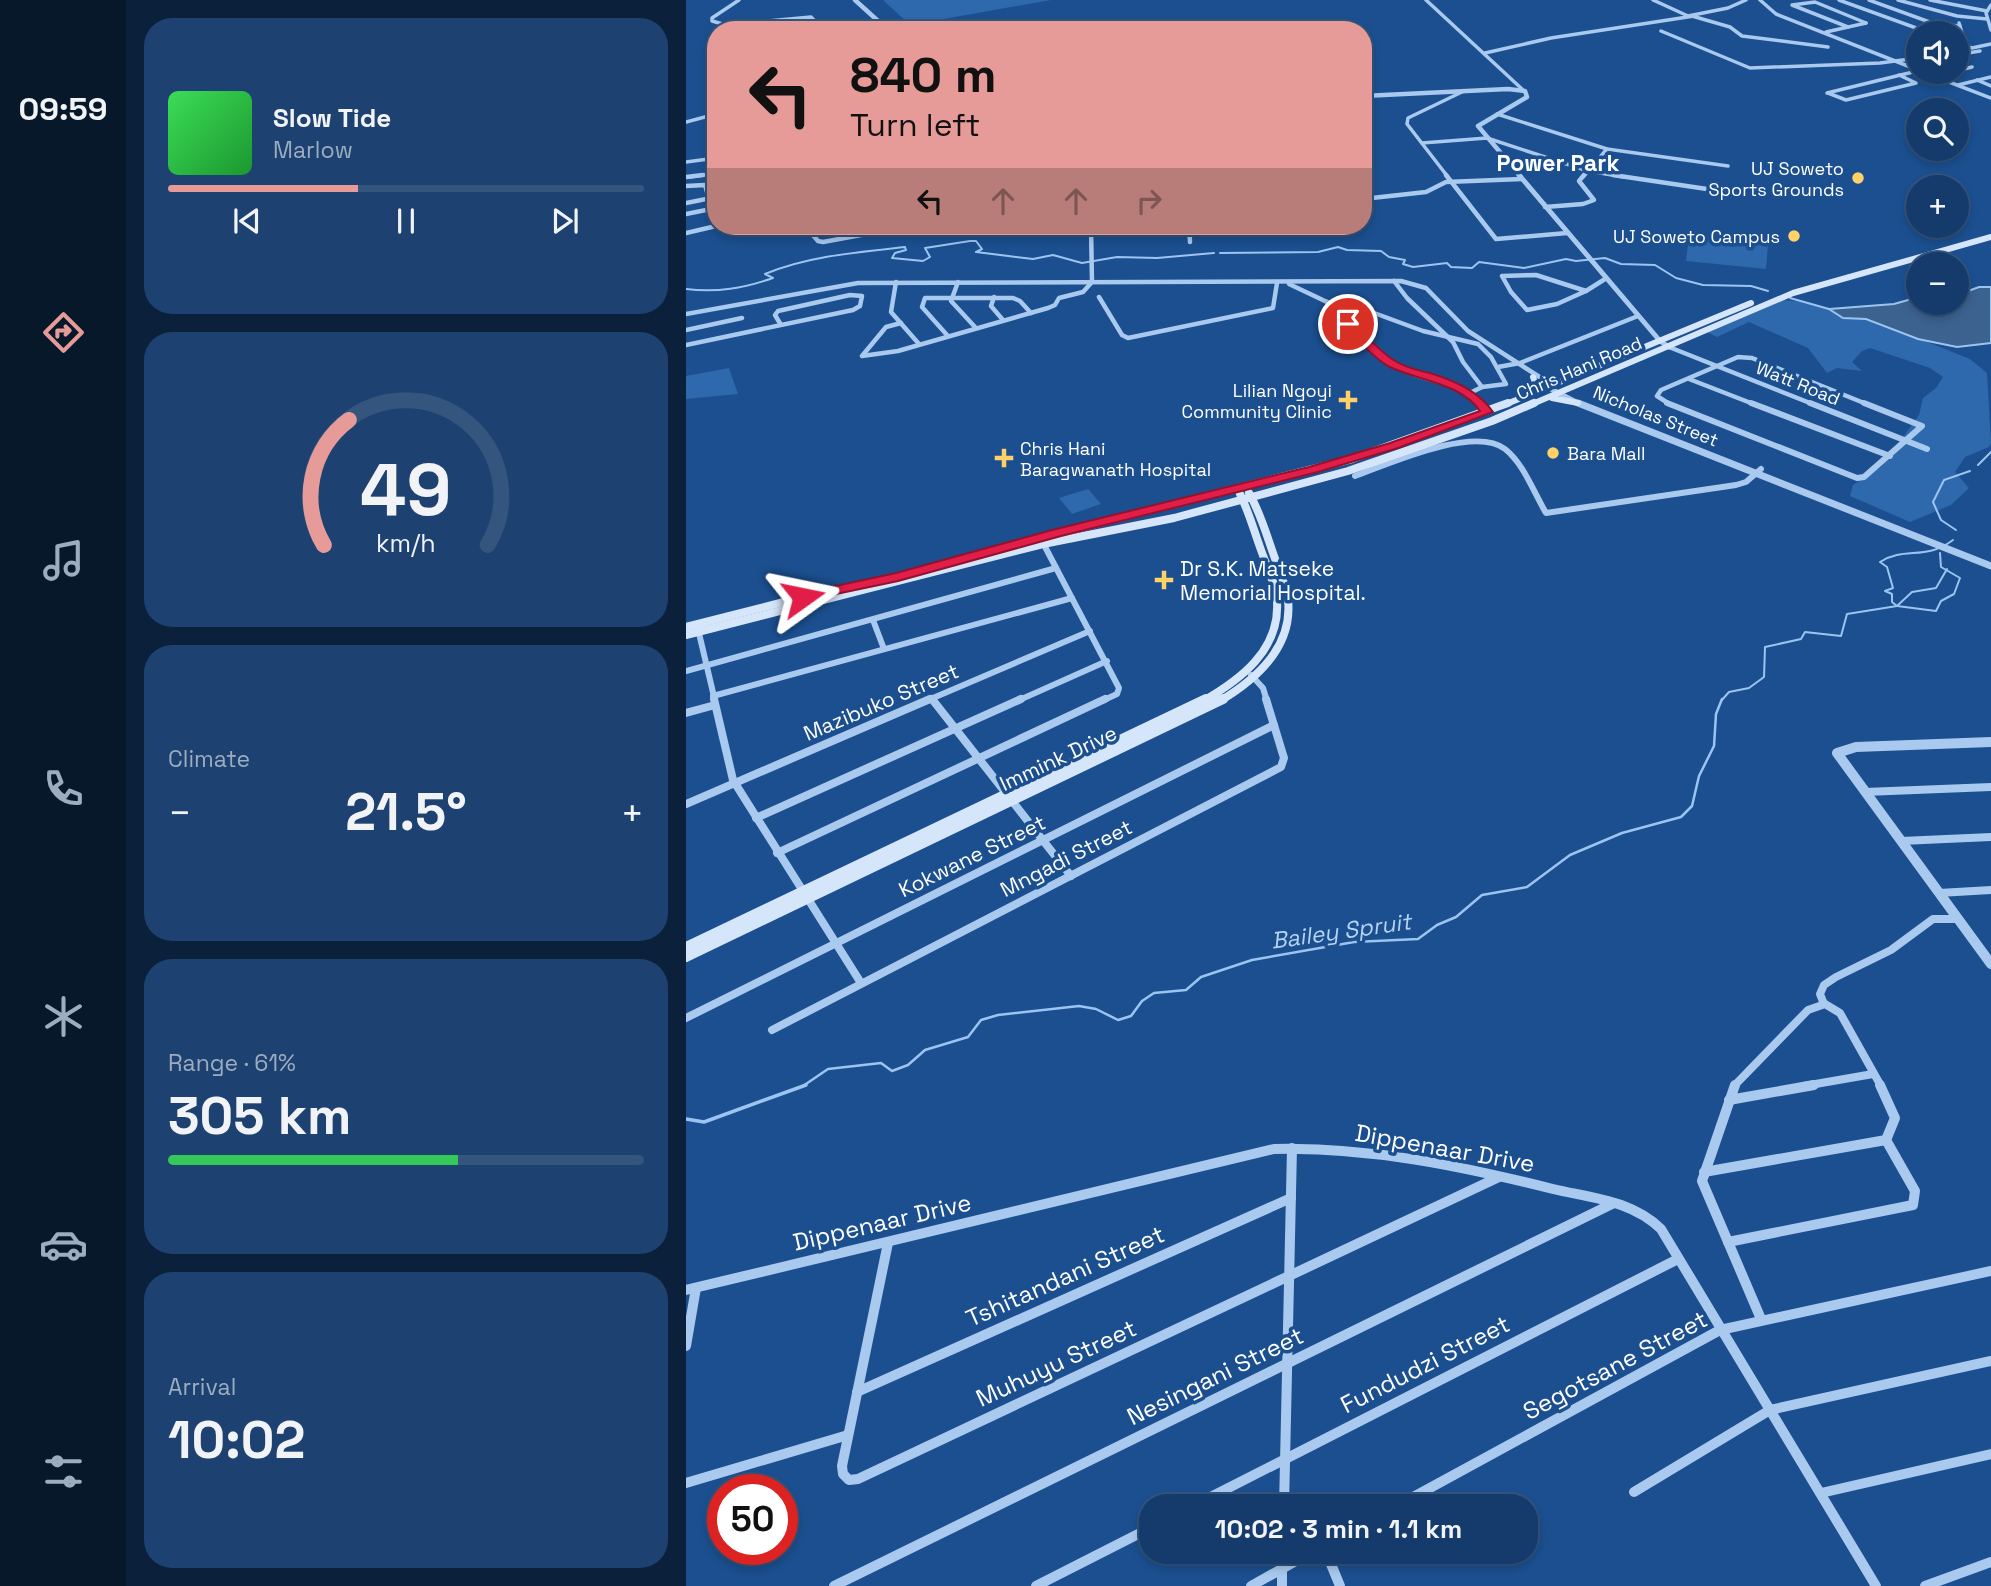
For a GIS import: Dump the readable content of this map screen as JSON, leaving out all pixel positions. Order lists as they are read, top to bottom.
{
  "streets": {
    "main road": ["Chris Hani Road", "Immink Drive"],
    "street": [
      "Watt Road",
      "Nicholas Street",
      "Mazibuko Street",
      "Kokwane Street",
      "Mngadi Street",
      "Dippenaar Drive",
      "Tshitandani Street",
      "Muhuyu Street",
      "Fundudzi Street",
      "Segotsane Street",
      "Nesingani Street"
    ]
  },
  "crossings": [
    ["Chris Hani Road", "Watt Road"],
    ["Chris Hani Road", "Nicholas Street"],
    ["Chris Hani Road", "Immink Drive"],
    ["Immink Drive", "Mngadi Street"],
    ["Kokwane Street", "Mngadi Street"],
    ["Dippenaar Drive", "Muhuyu Street"],
    ["Dippenaar Drive", "Fundudzi Street"],
    ["Dippenaar Drive", "Segotsane Street"],
    ["Dippenaar Drive", "Nesingani Street"],
    ["Tshitandani Street", "Muhuyu Street"]
  ],
  "districts": ["Power Park"],
  "water": ["Bailey Spruit"],
  "places": {
    "other": ["UJ Soweto Sports Grounds", "UJ Soweto Campus", "Bara Mall"],
    "health": ["Lilian Ngoyi Community Clinic", "Chris Hani Baragwanath Hospital", "Dr S.K. Matseke Memorial Hospital."]
  },
  "page": {
    "tabs": "09:59",
    "map_buttons": ["+", "−"],
    "turn": ["840 m", "Turn left"],
    "song": ["Slow Tide", "Marlow"],
    "tile": [
      "Climate",
      ["Range · 61%", "305 km"],
      ["Arrival", "10:02"]
    ],
    "heat": ["−", "21.5°", "+"],
    "limit": "50",
    "trip": "10:02 · 3 min · 1.1 km",
    "gauge": ["49", "km/h"]
  }
}
